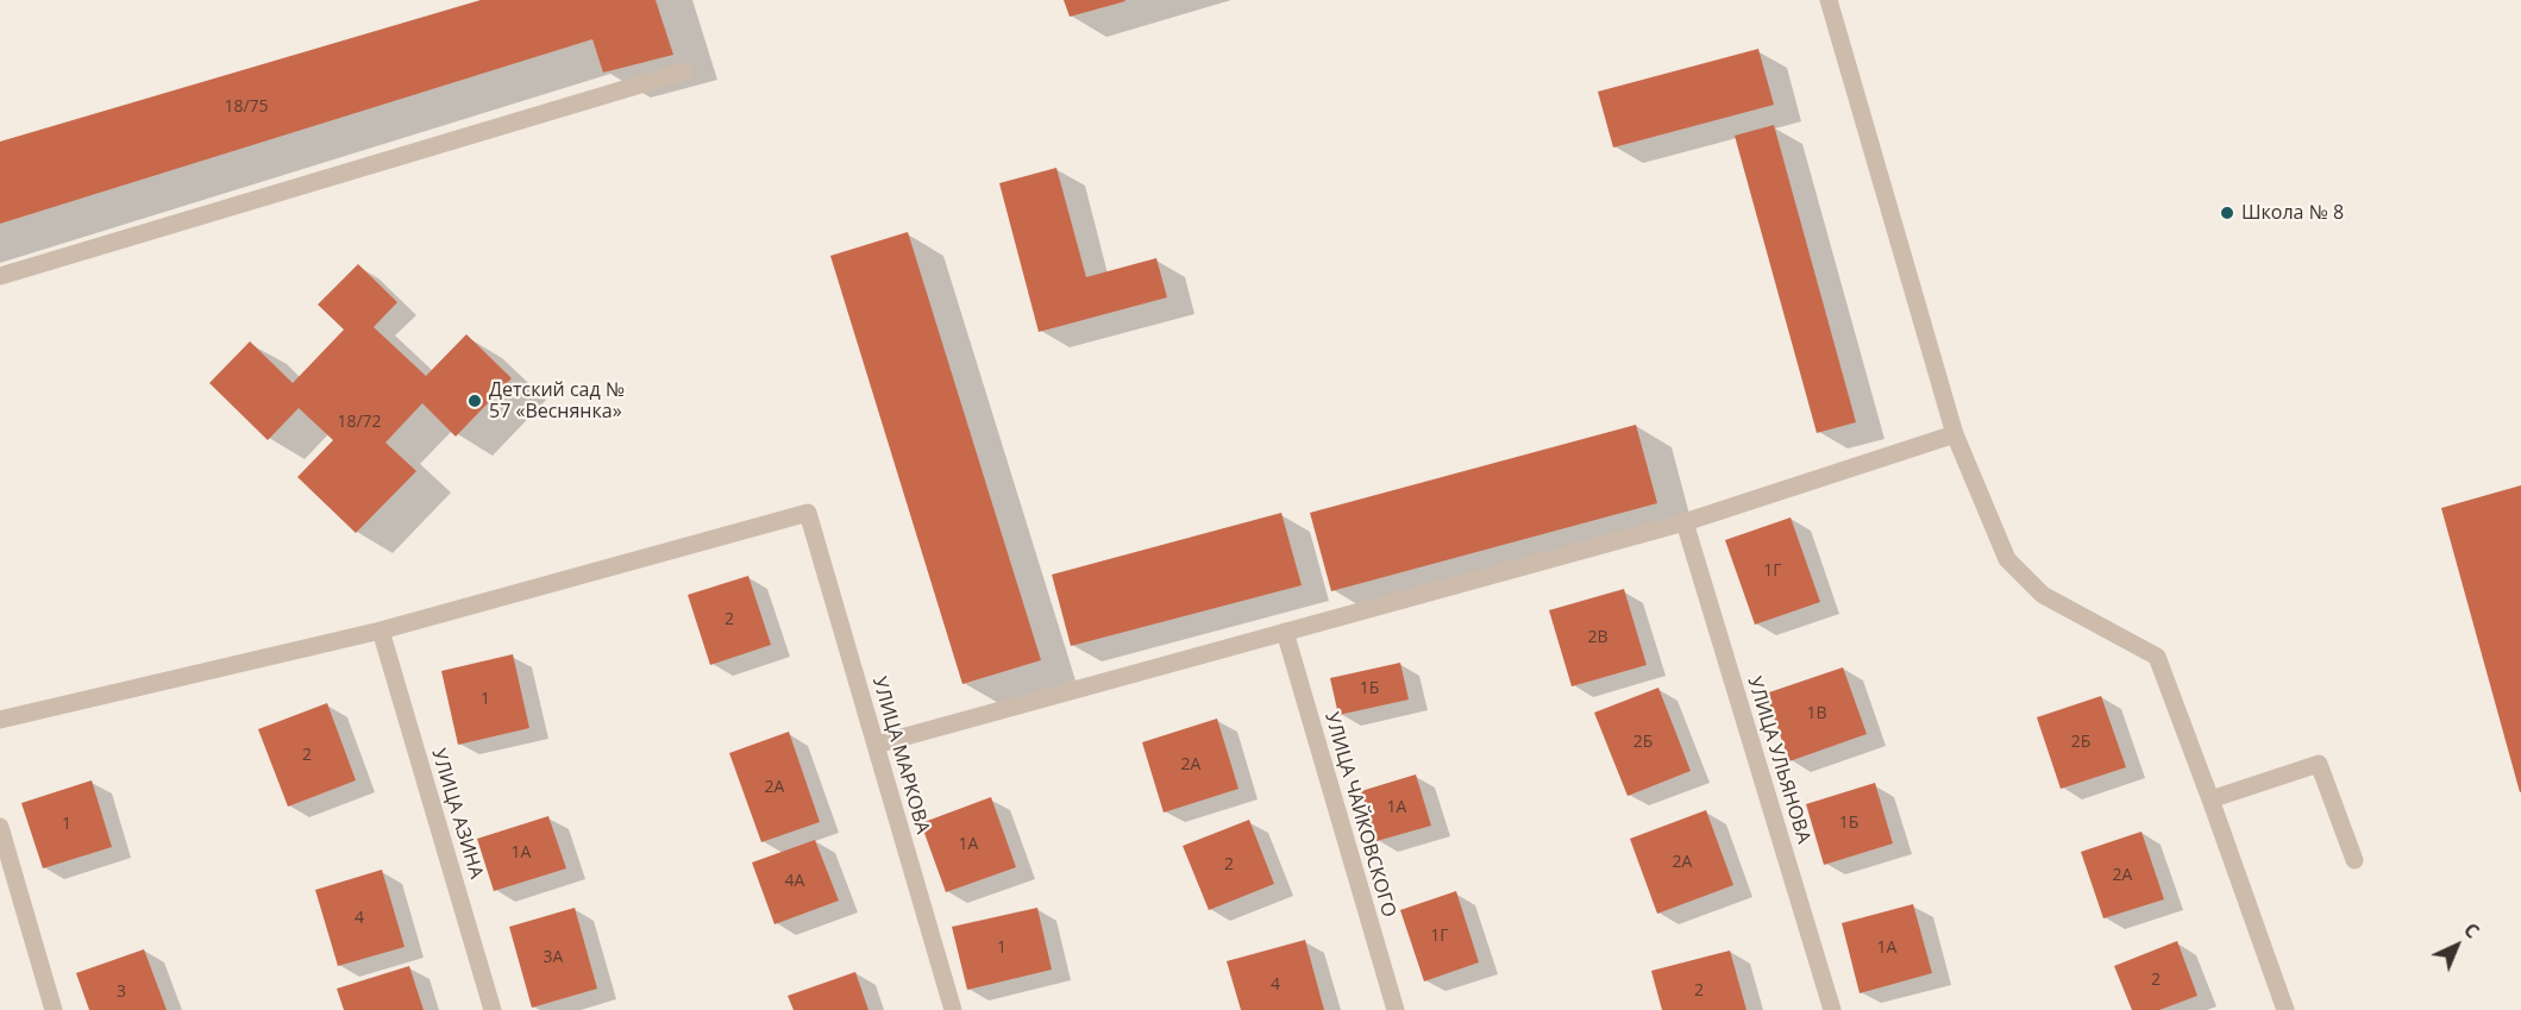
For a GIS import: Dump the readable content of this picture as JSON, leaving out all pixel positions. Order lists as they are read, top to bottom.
{
  "streets": {
    "street": [
      "УЛИЦА МАРКОВА",
      "УЛИЦА УЛЬЯНОВА",
      "УЛИЦА АЗИНА",
      "УЛИЦА ЧАЙКОВСКОГО"
    ]
  },
  "crossings": [
    ["УЛИЦА МАРКОВА", "УЛИЦА АЗИНА"]
  ],
  "places": ["Школа № 8", "Детский сад № 57 «Веснянка»"],
  "house_numbers": [
    "18/75",
    "18/72",
    "1Г",
    "2",
    "2В",
    "1Б",
    "1",
    "1В",
    "2Б",
    "2Б",
    "2",
    "2А",
    "2А",
    "1А",
    "1Б",
    "1",
    "1А",
    "1А",
    "2А",
    "2",
    "2А",
    "4А",
    "4",
    "1Г",
    "1",
    "1А",
    "3А",
    "2",
    "4",
    "2",
    "3"
  ],
  "north": "top right"
}
